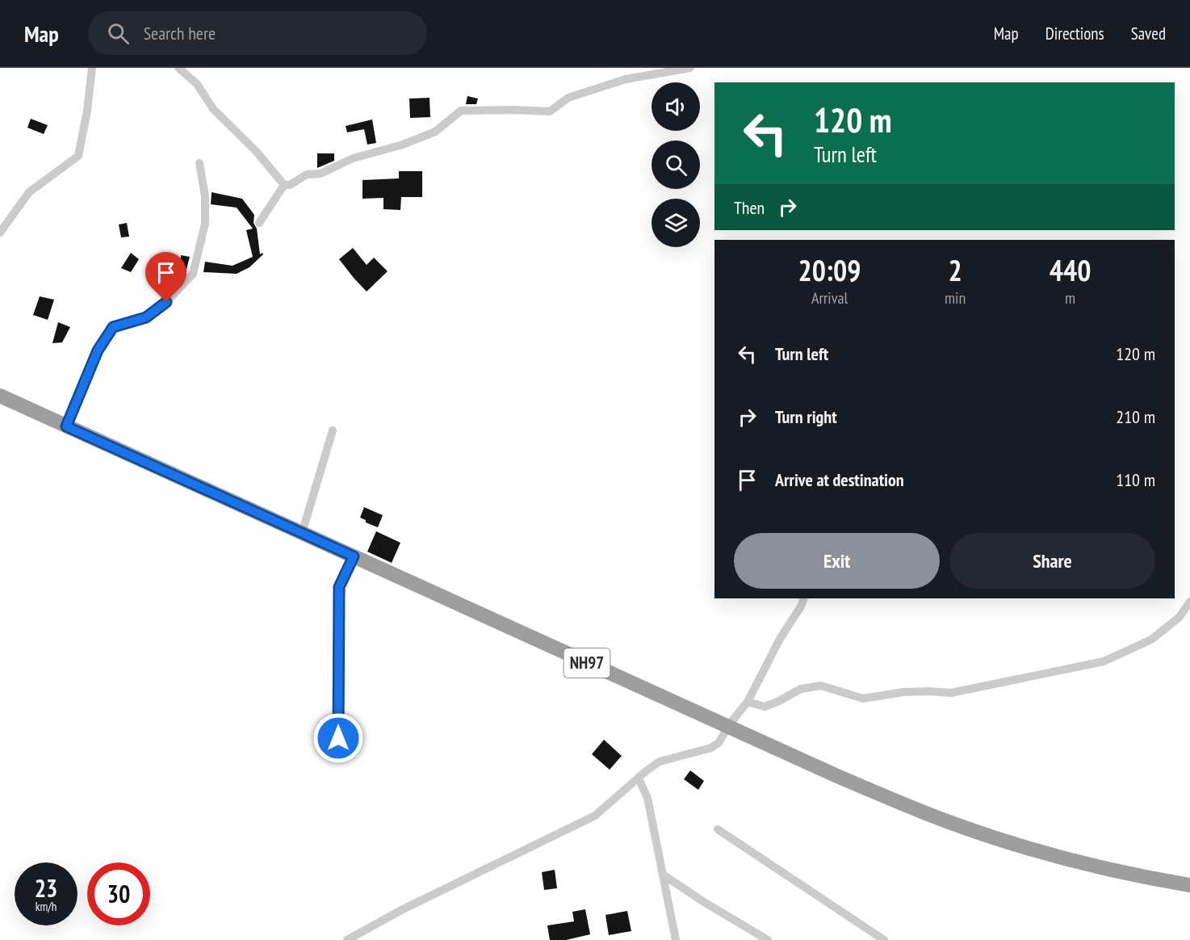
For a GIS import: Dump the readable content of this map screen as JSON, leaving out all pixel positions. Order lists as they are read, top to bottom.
{
  "streets": {
    "highway": ["NH97"]
  },
  "page": {
    "header": "Map",
    "search": "Search here",
    "nav": ["Map", "Directions", "Saved"],
    "turn": ["120 m", "Turn left"],
    "then": "Then",
    "eta": [
      "20:09",
      "Arrival",
      "2",
      "min",
      "440",
      "m"
    ],
    "list": [
      {
        "name": "Turn left",
        "value": "120 m"
      },
      {
        "name": "Turn right",
        "value": "210 m"
      },
      {
        "name": "Arrive at destination",
        "value": "110 m"
      }
    ],
    "buttons": ["Exit", "Share"],
    "speed": "23 km/h",
    "limit": "30"
  }
}
